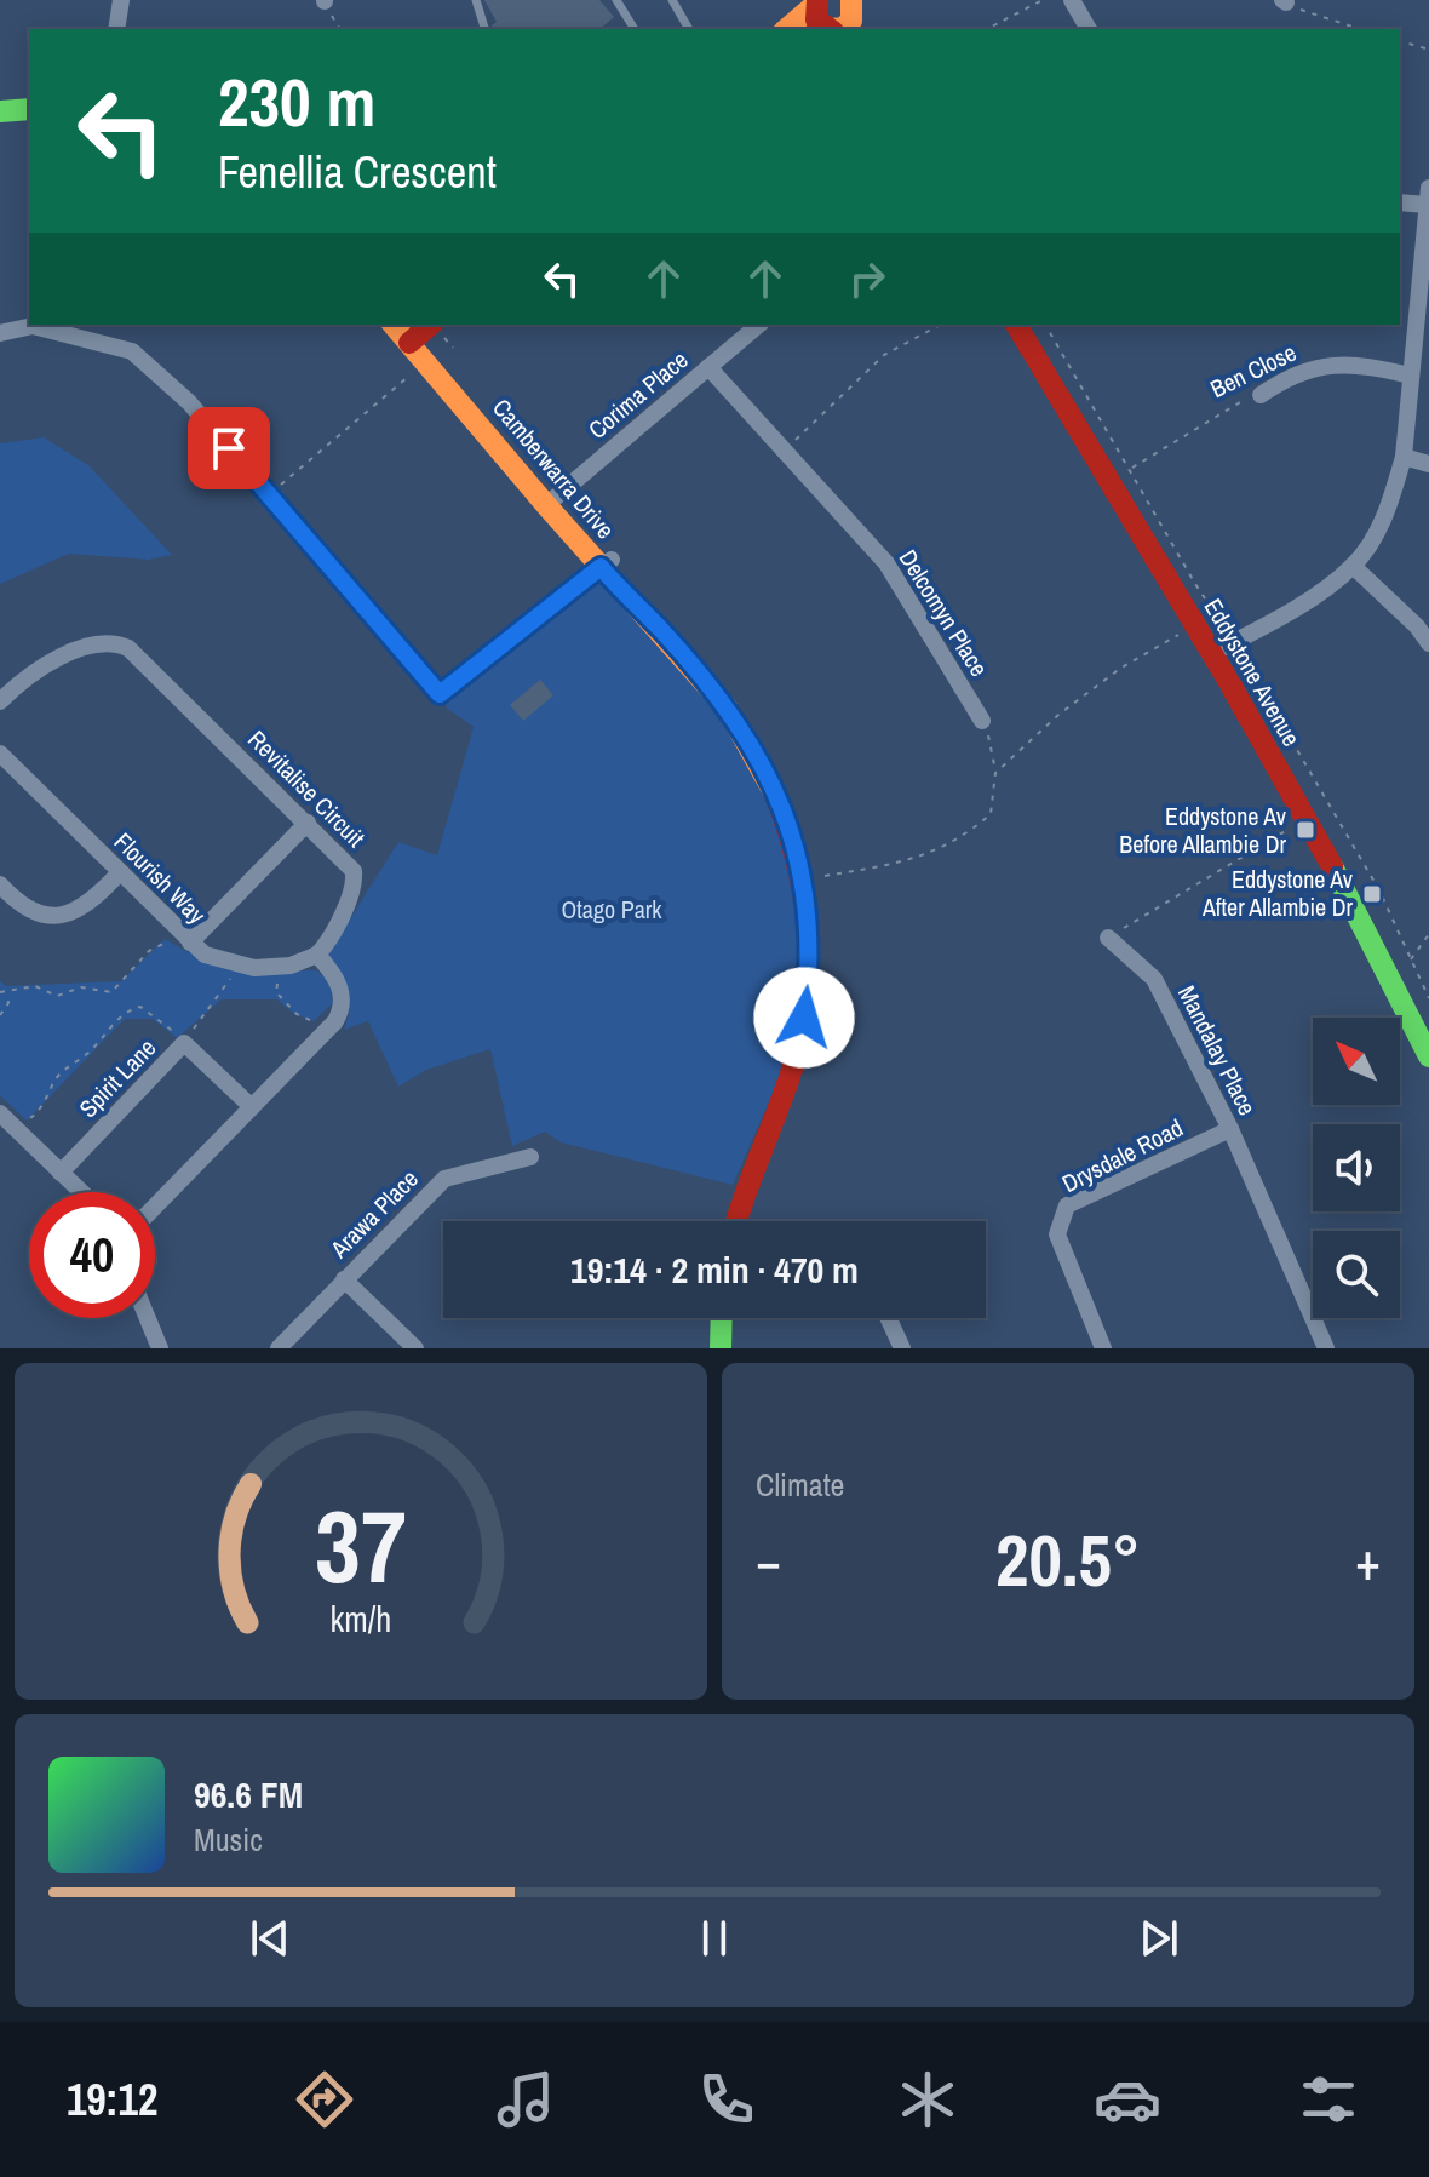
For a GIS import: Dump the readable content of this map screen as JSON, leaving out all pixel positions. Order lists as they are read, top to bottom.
{
  "streets": {
    "street": [
      "Ben Close",
      "Corima Place",
      "Camberwarra Drive",
      "Delcomyn Place",
      "Eddystone Avenue",
      "Revitalise Circuit",
      "Flourish Way",
      "Mandalay Place",
      "Spirit Lane",
      "Drysdale Road",
      "Arawa Place"
    ]
  },
  "crossings": [
    ["Corima Place", "Camberwarra Drive"],
    ["Corima Place", "Delcomyn Place"],
    ["Revitalise Circuit", "Flourish Way"],
    ["Mandalay Place", "Drysdale Road"]
  ],
  "parks": ["Otago Park"],
  "places": {
    "transit": ["Eddystone Av Before Allambie Dr", "Eddystone Av After Allambie Dr"]
  },
  "north": "top left",
  "page": {
    "turn": ["230 m", "Fenellia Crescent"],
    "limit": "40",
    "trip": "19:14 · 2 min · 470 m",
    "tile": "Climate",
    "heat": ["−", "20.5°", "+"],
    "song": ["96.6 FM", "Music"],
    "tabs": "19:12",
    "gauge": ["37", "km/h"]
  }
}
